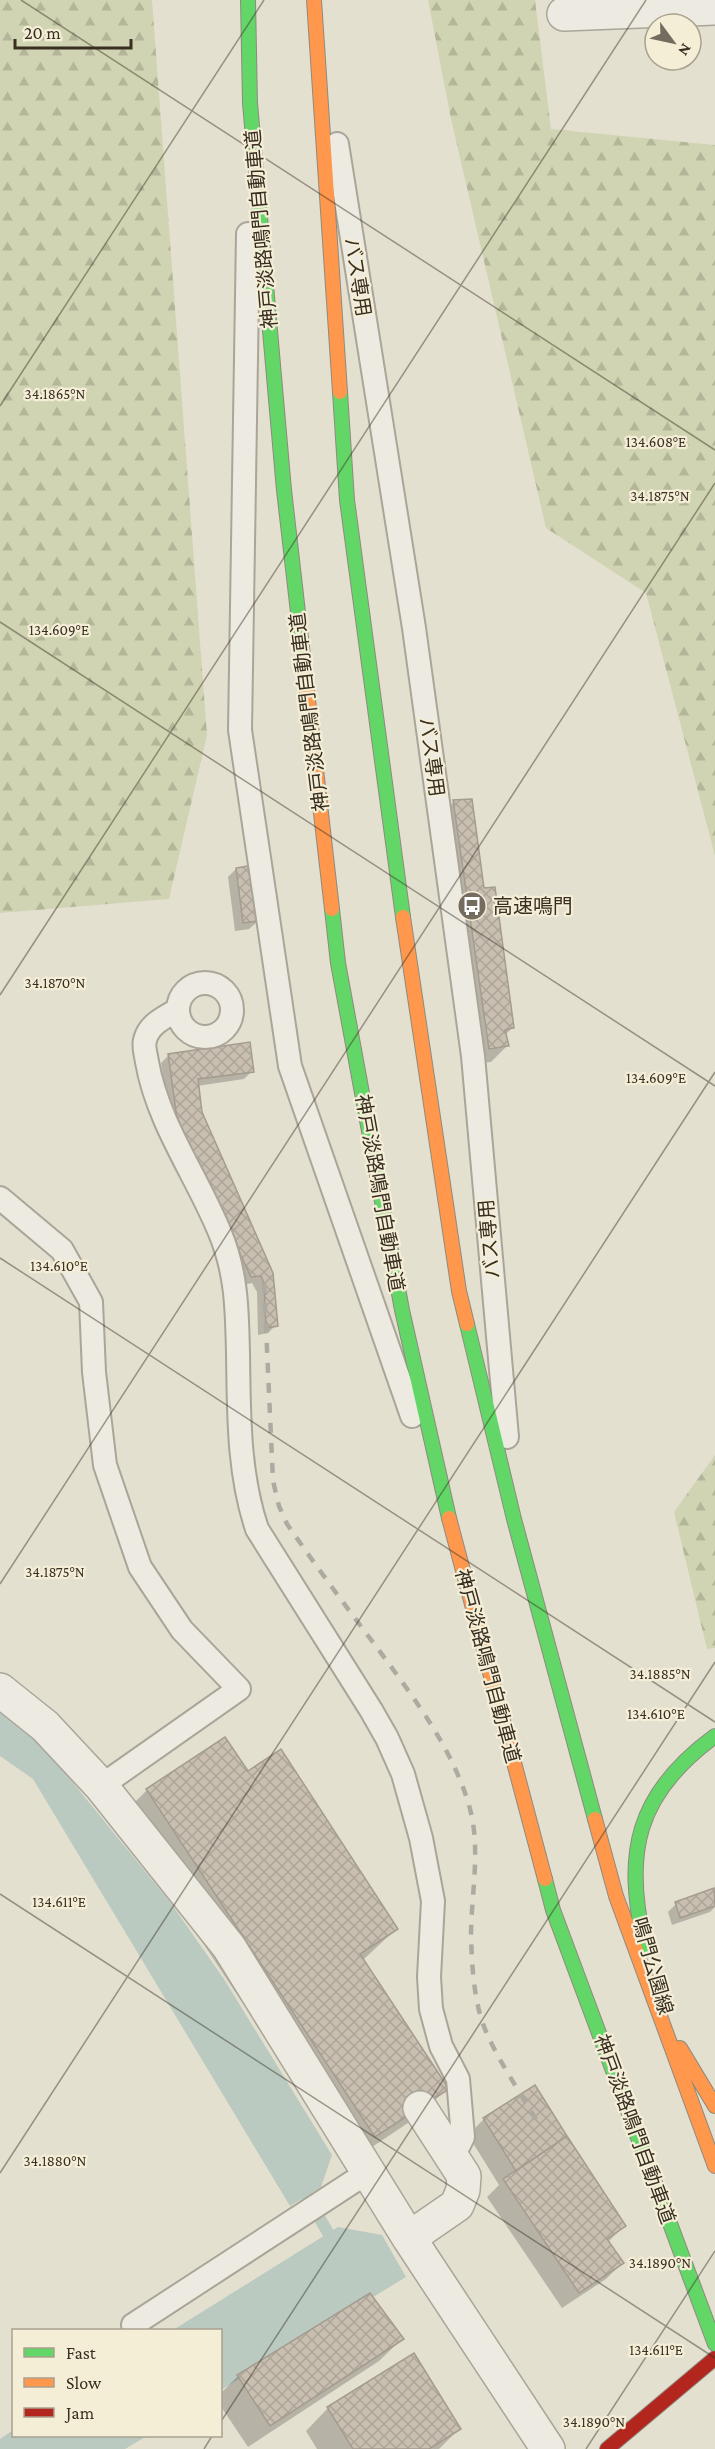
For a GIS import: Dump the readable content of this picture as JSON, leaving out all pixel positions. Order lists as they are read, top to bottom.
{
  "streets": {
    "main road": ["神戸淡路鳴門自動車道", "鳴門公園線"],
    "lane": ["バス専用"]
  },
  "places": {
    "bus stop": ["高速鳴門"]
  },
  "legend": ["Fast", "Slow", "Jam"],
  "scale_bar": "20 m",
  "north": "bottom right",
  "coordinates": [
    "34.1865°N",
    "134.608°E",
    "34.1875°N",
    "134.609°E",
    "34.1870°N",
    "134.610°E",
    "34.1885°N",
    "134.611°E",
    "34.1880°N",
    "34.1890°N"
  ]
}
